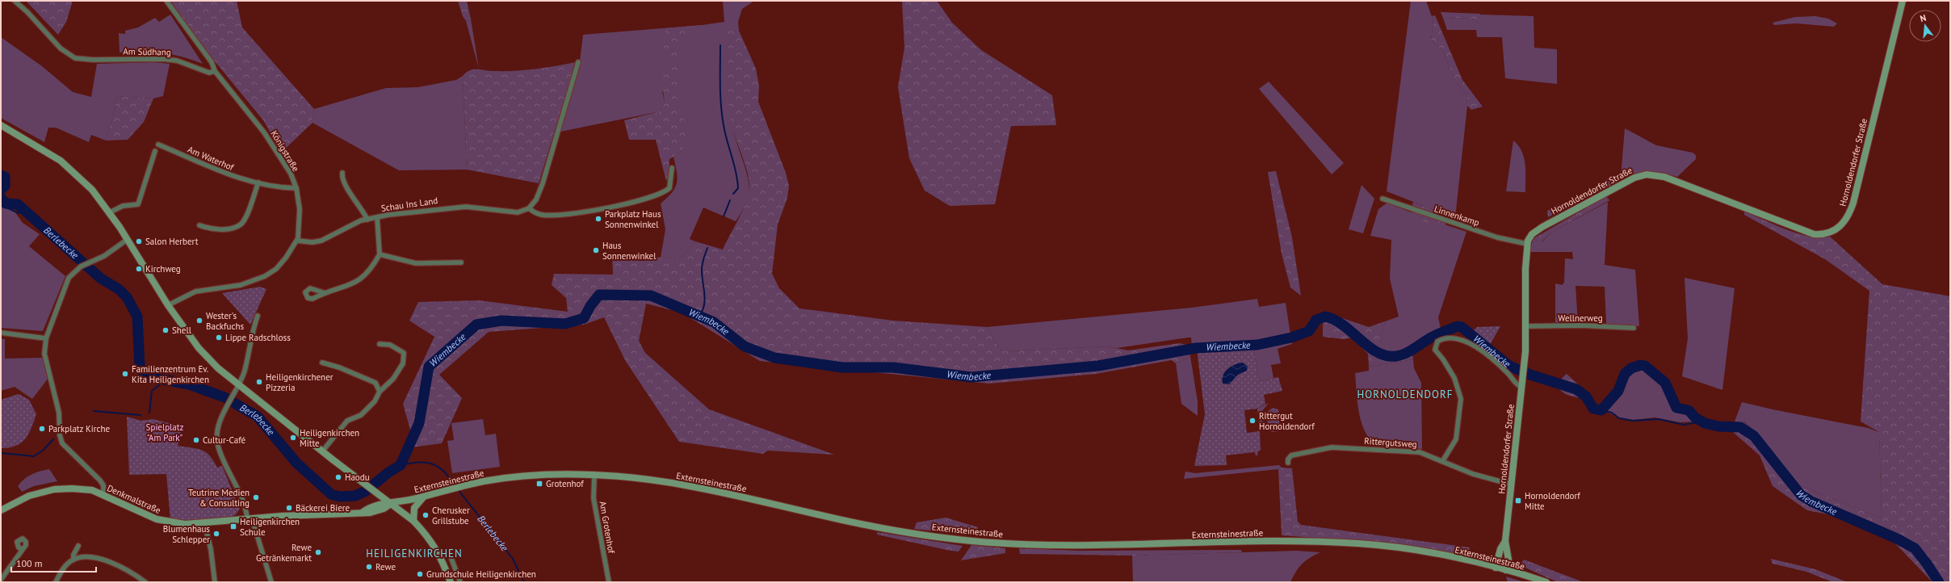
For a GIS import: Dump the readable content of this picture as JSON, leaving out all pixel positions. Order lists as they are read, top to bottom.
{
  "streets": {
    "main road": ["Hornoldendorfer Straße", "Externsteinestraße", "Denkmalstraße"],
    "street": [
      "Am Südhang",
      "Königstraße",
      "Am Waterhof",
      "Schau Ins Land",
      "Linnenkamp",
      "Wellnerweg",
      "Rittergutsweg",
      "Am Grotenhof"
    ]
  },
  "crossings": [
    ["Am Südhang", "Königstraße"],
    ["Königstraße", "Am Waterhof"],
    ["Königstraße", "Schau Ins Land"],
    ["Hornoldendorfer Straße", "Linnenkamp"],
    ["Hornoldendorfer Straße", "Wellnerweg"],
    ["Hornoldendorfer Straße", "Rittergutsweg"],
    ["Hornoldendorfer Straße", "Externsteinestraße"],
    ["Externsteinestraße", "Denkmalstraße"],
    ["Externsteinestraße", "Am Grotenhof"]
  ],
  "districts": ["HORNOLDENDORF", "HEILIGENKIRCHEN"],
  "water": ["Berlebecke", "Wiembecke"],
  "parks": ["Spielplatz \"Am Park\""],
  "places": {
    "other": [
      "Parkplatz Haus Sonnenwinkel",
      "Salon Herbert",
      "Haus Sonnenwinkel",
      "Kirchweg",
      "Wester's Backfuchs",
      "Shell",
      "Lippe Radschloss",
      "Familienzentrum Ev. Kita Heiligenkirchen",
      "Heiligenkirchener Pizzeria",
      "Rittergut Hornoldendorf",
      "Parkplatz Kirche",
      "Heiligenkirchen Mitte",
      "Cultur-Café",
      "Haodu",
      "Teutrine Medien & Consulting",
      "Bäckerei Biere",
      "Cherusker Grillstube",
      "Blumenhaus Schlepper",
      "Rewe Getränkemarkt",
      "Rewe",
      "Grundschule Heiligenkirchen"
    ],
    "transit": ["Grotenhof", "Hornoldendorf Mitte", "Heiligenkirchen Schule"]
  },
  "scale_bar": "100 m",
  "north": "top"
}
